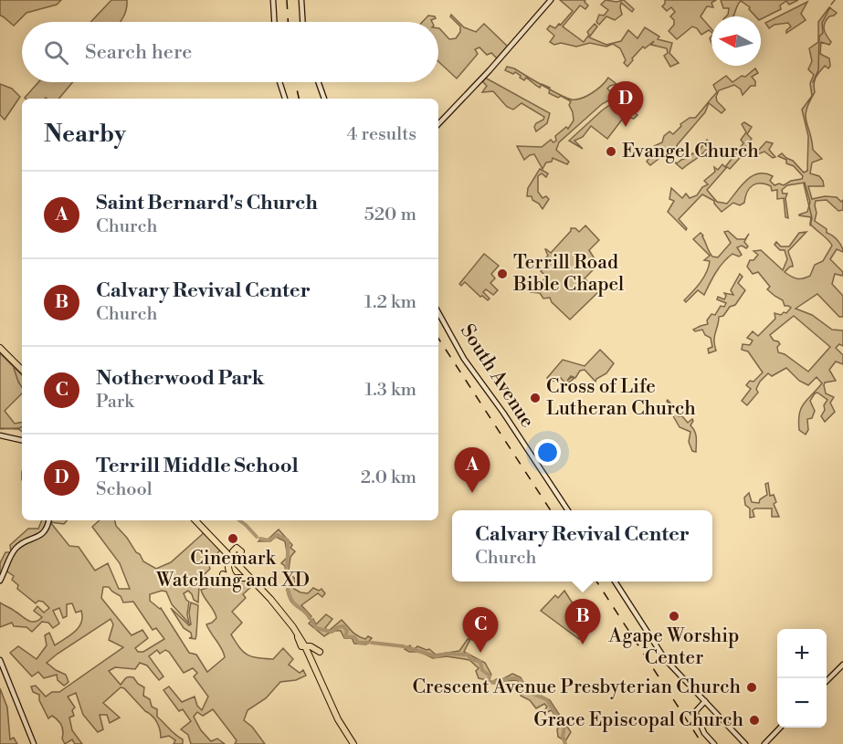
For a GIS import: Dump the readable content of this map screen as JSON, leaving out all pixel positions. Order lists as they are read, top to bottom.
{
  "streets": {
    "main road": ["South Avenue"]
  },
  "places": [
    "Evangel Church",
    "Terrill Road Bible Chapel",
    "Cross of Life Lutheran Church",
    "Cinemark Watchung and XD",
    "Agape Worship Center",
    "Crescent Avenue Presbyterian Church",
    "Grace Episcopal Church"
  ],
  "north": "left",
  "page": {
    "search": "Search here",
    "pins": [
      "D",
      "A",
      "B",
      "C"
    ],
    "heading": ["Nearby", "4 results"],
    "list": [
      {
        "mark": "A",
        "name": "Saint Bernard's Church",
        "note": "Church",
        "value": "520 m"
      },
      {
        "mark": "B",
        "name": "Calvary Revival Center",
        "note": "Church",
        "value": "1.2 km"
      },
      {
        "mark": "C",
        "name": "Notherwood Park",
        "note": "Park",
        "value": "1.3 km"
      },
      {
        "mark": "D",
        "name": "Terrill Middle School",
        "note": "School",
        "value": "2.0 km"
      }
    ],
    "popup": ["Calvary Revival Center", "Church"],
    "map_buttons": ["+", "−"]
  }
}
